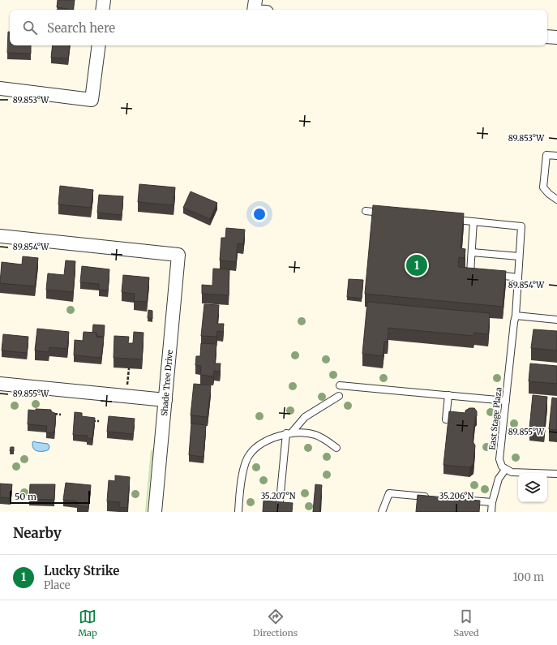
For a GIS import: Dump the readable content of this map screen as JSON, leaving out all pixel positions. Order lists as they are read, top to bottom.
{
  "streets": {
    "street": ["Shade Tree Drive"],
    "lane": ["East Stage Plaza"]
  },
  "scale_bar": "50 m",
  "page": {
    "search": "Search here",
    "pins": "1",
    "scale": "50 m",
    "heading": "Nearby",
    "list": [
      {
        "mark": "1",
        "name": "Lucky Strike",
        "note": "Place",
        "value": "100 m"
      }
    ],
    "nav": ["Map", "Directions", "Saved"]
  },
  "coordinates": [
    "89.853°W",
    "89.854°W",
    "89.855°W",
    "35.207°N",
    "35.206°N"
  ]
}
